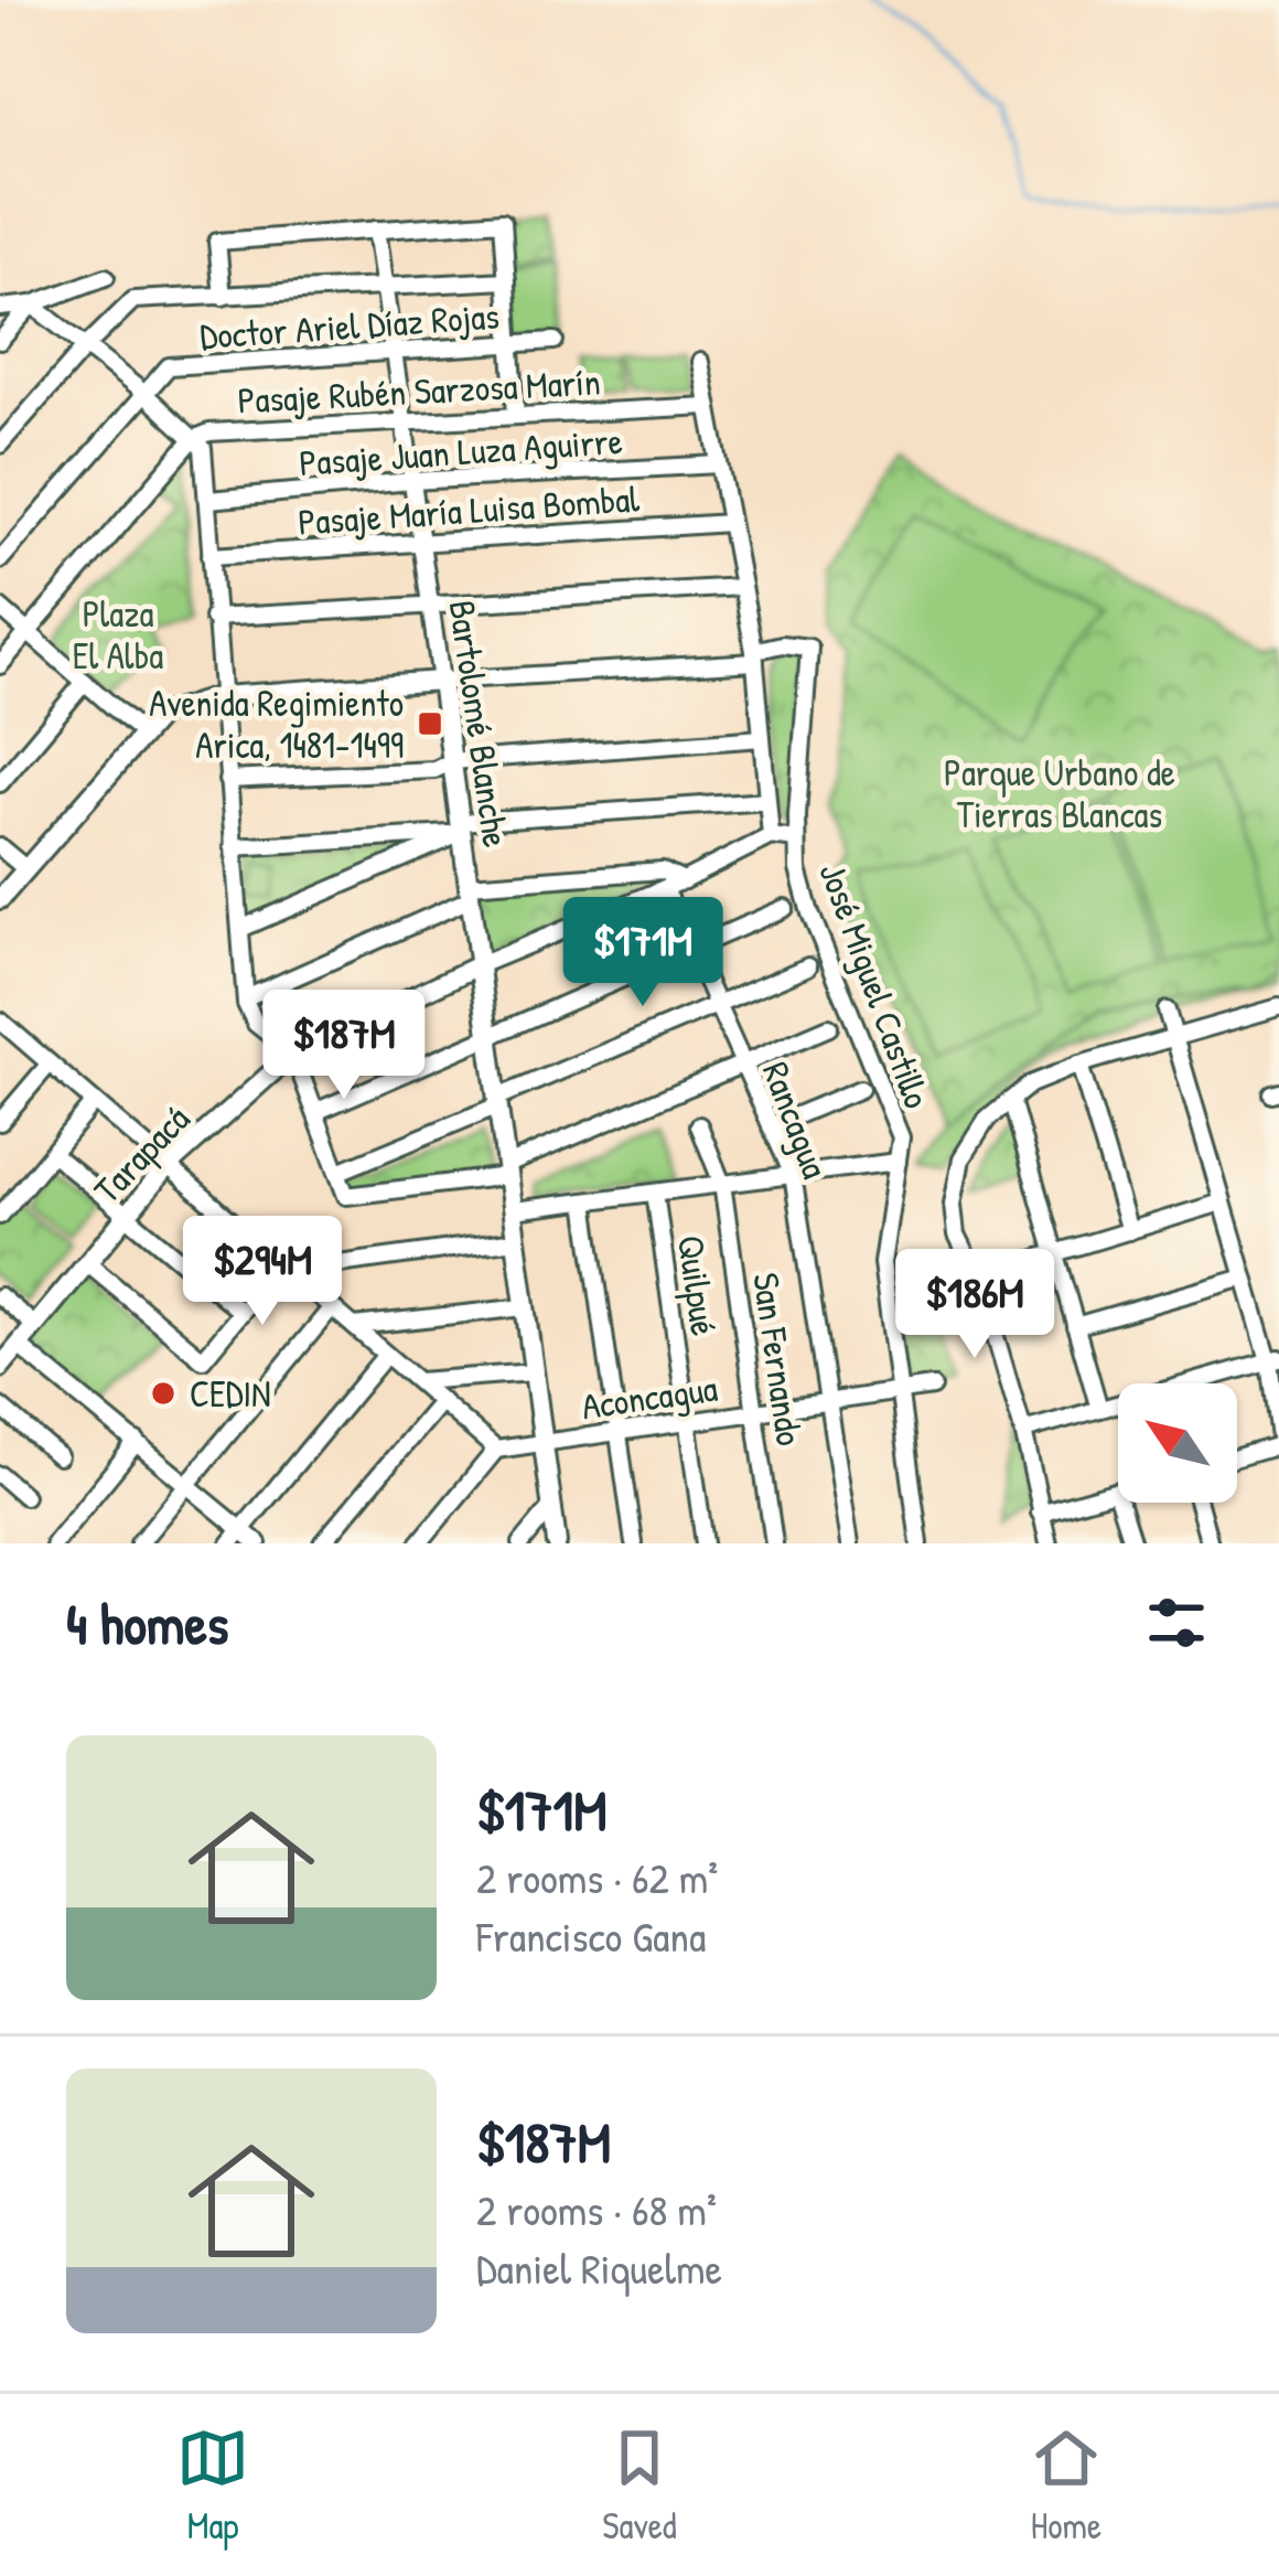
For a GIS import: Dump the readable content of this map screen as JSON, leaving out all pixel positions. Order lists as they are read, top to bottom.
{
  "streets": {
    "street": [
      "Doctor Ariel Díaz Rojas",
      "Pasaje Rubén Sarzosa Marín",
      "Pasaje Juan Luza Aguirre",
      "Pasaje María Luisa Bombal",
      "Bartolomé Blanche",
      "José Miguel Castillo",
      "Rancagua",
      "Tarapacá",
      "Quilpué",
      "San Fernando",
      "Aconcagua"
    ]
  },
  "crossings": [
    ["Doctor Ariel Díaz Rojas", "Bartolomé Blanche"],
    ["Pasaje Rubén Sarzosa Marín", "Bartolomé Blanche"],
    ["Pasaje Rubén Sarzosa Marín", "José Miguel Castillo"],
    ["Pasaje Juan Luza Aguirre", "Bartolomé Blanche"],
    ["Pasaje Juan Luza Aguirre", "José Miguel Castillo"],
    ["Pasaje María Luisa Bombal", "Bartolomé Blanche"],
    ["Pasaje María Luisa Bombal", "José Miguel Castillo"],
    ["Bartolomé Blanche", "Tarapacá"],
    ["Bartolomé Blanche", "Aconcagua"],
    ["José Miguel Castillo", "Tarapacá"],
    ["José Miguel Castillo", "Aconcagua"],
    ["Rancagua", "Tarapacá"],
    ["Rancagua", "Aconcagua"],
    ["Quilpué", "Aconcagua"],
    ["San Fernando", "Aconcagua"]
  ],
  "parks": ["Plaza El Alba", "Parque Urbano de Tierras Blancas"],
  "places": {
    "transit": ["Avenida Regimiento Arica, 1481-1499"],
    "other": ["CEDIN"]
  },
  "north": "top left",
  "page": {
    "price": [
      "$171M",
      "$187M",
      "$294M",
      "$186M"
    ],
    "heading": "4 homes",
    "list": [
      {
        "name": "$171M",
        "note": "2 rooms · 62 m² · Francisco Gana"
      },
      {
        "name": "$187M",
        "note": "2 rooms · 68 m² · Daniel Riquelme"
      }
    ],
    "tabs": ["Map", "Saved", "Home"]
  }
}
